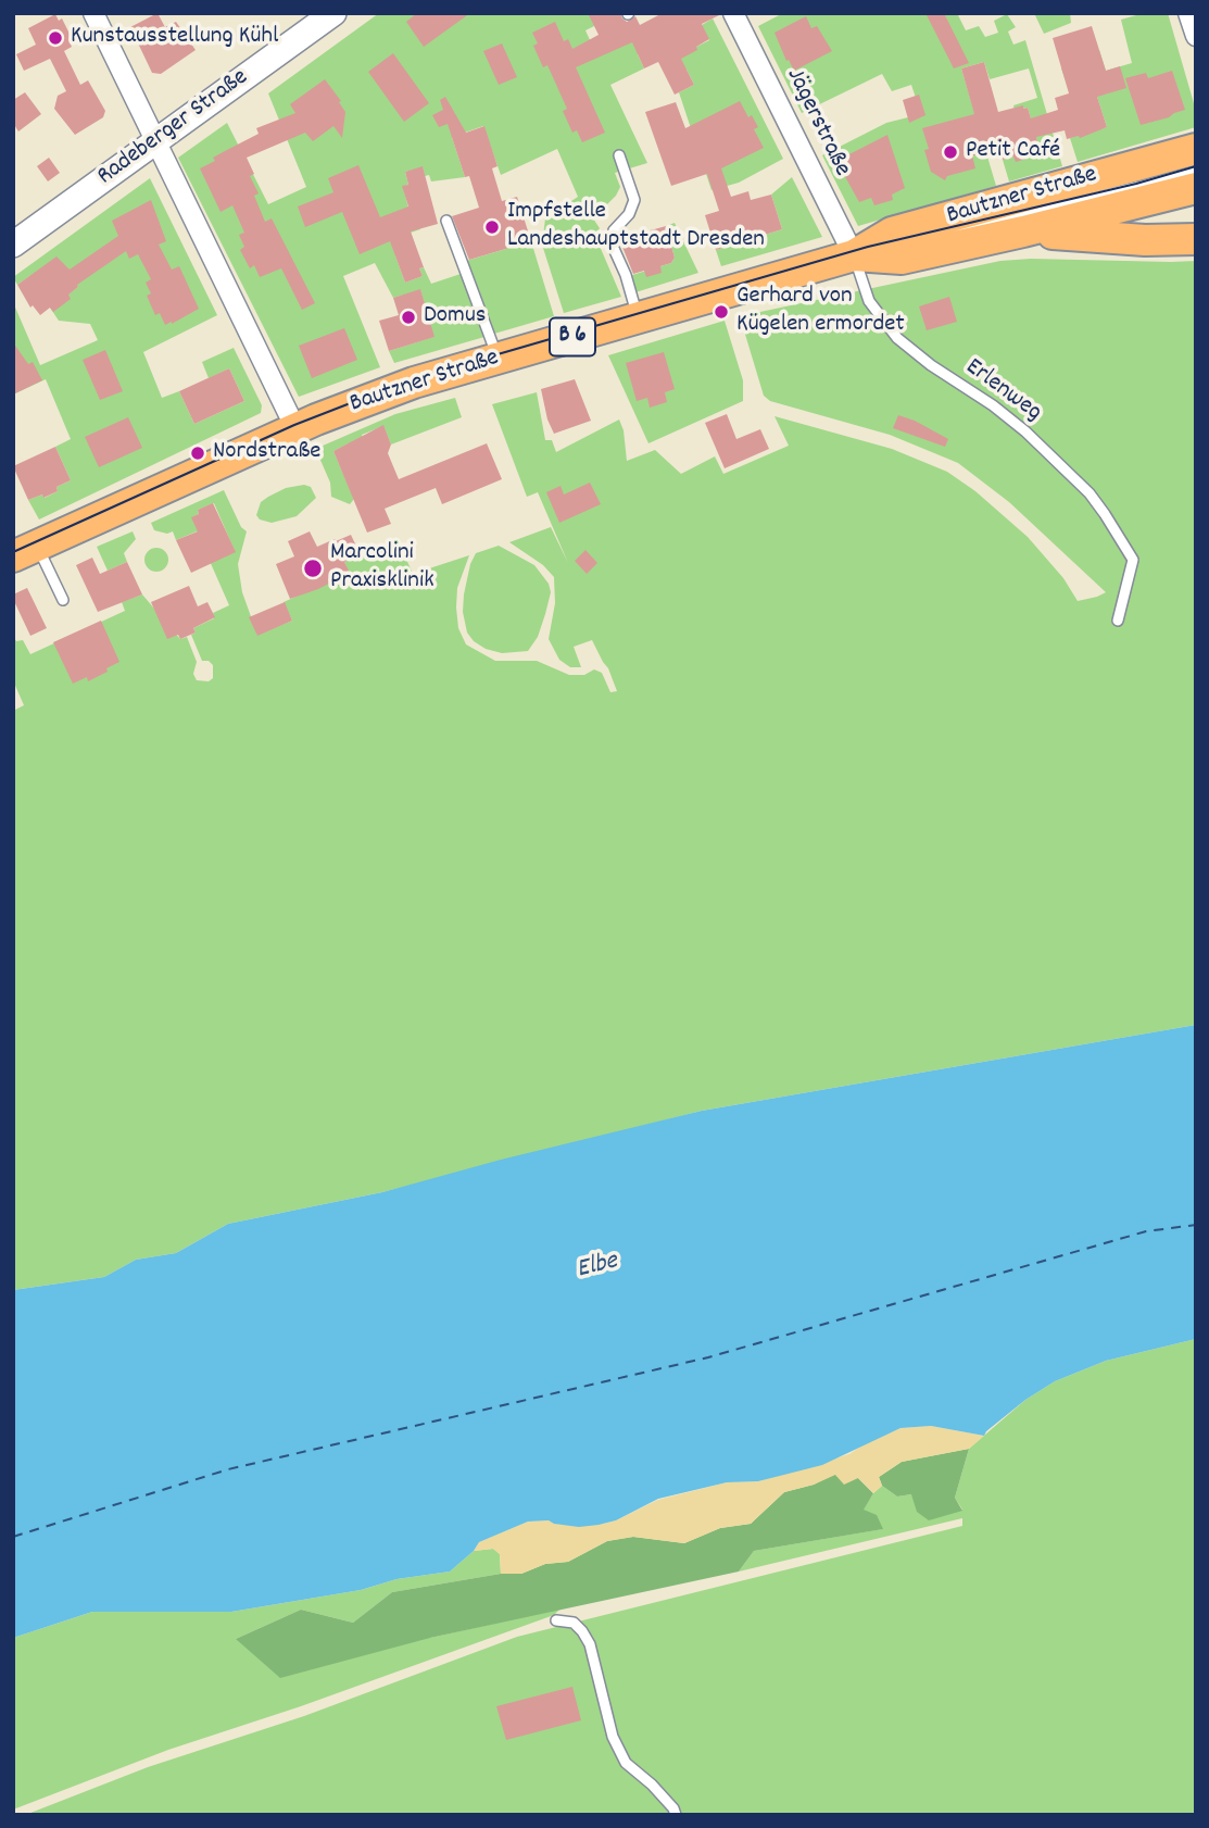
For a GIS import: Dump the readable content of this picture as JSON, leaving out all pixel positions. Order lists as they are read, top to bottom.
{
  "streets": {
    "main road": ["Bautzner Straße", "B 6"],
    "street": ["Jägerstraße", "Radeberger Straße"],
    "lane": ["Erlenweg"]
  },
  "crossings": [
    ["Jägerstraße", "Bautzner Straße"],
    ["Jägerstraße", "Erlenweg"],
    ["Bautzner Straße", "Erlenweg"]
  ],
  "water": ["Elbe"],
  "places": [
    "Kunstausstellung Kühl",
    "Petit Café",
    "Impfstelle Landeshauptstadt Dresden",
    "Gerhard von Kügelen ermordet",
    "Domus",
    "Nordstraße",
    "Marcolini Praxisklinik"
  ]
}
